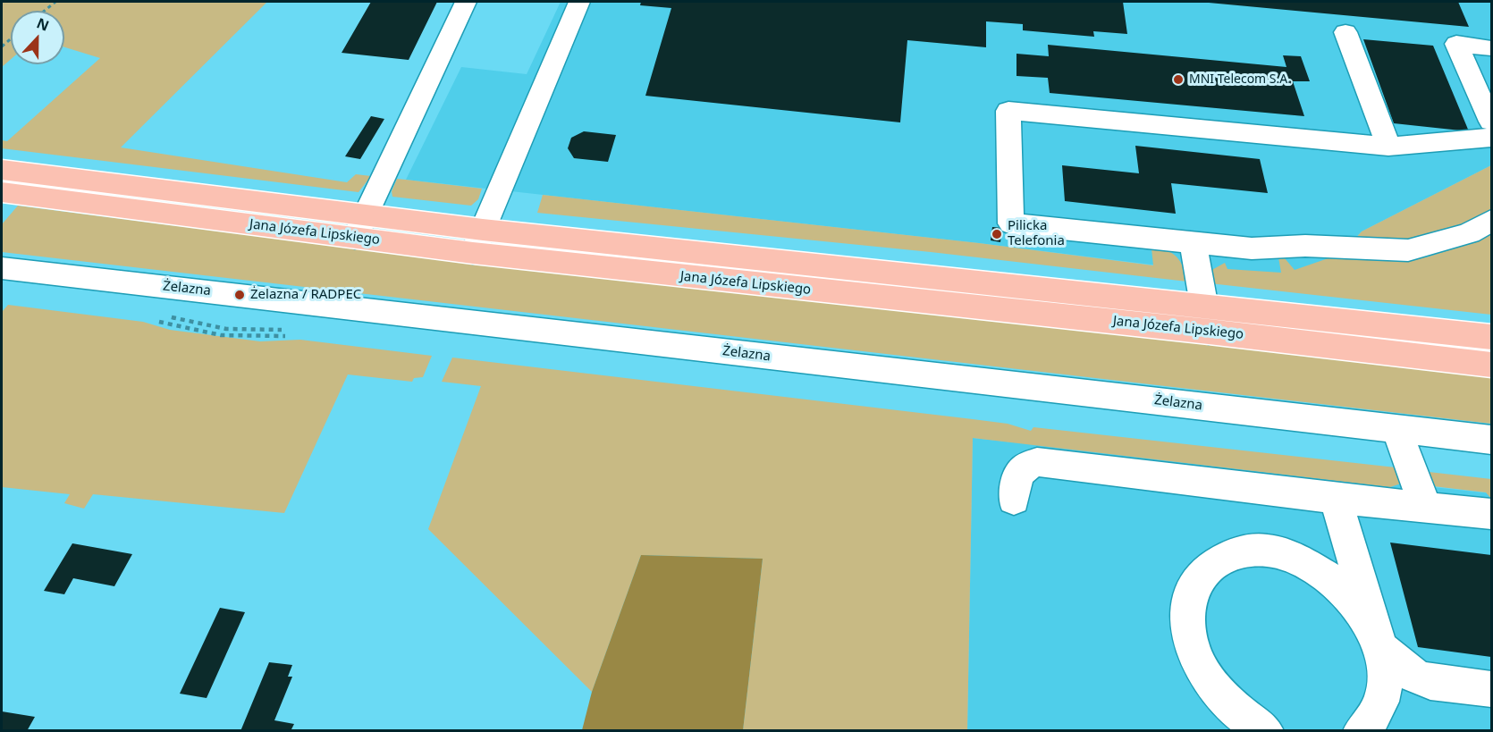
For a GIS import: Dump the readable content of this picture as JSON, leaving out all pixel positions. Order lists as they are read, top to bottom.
{
  "streets": {
    "main road": ["Jana Józefa Lipskiego"],
    "street": ["Żelazna"]
  },
  "places": ["MNI Telecom S.A.", "Pilicka Telefonia", "Żelazna / RADPEC"],
  "north": "top"
}
